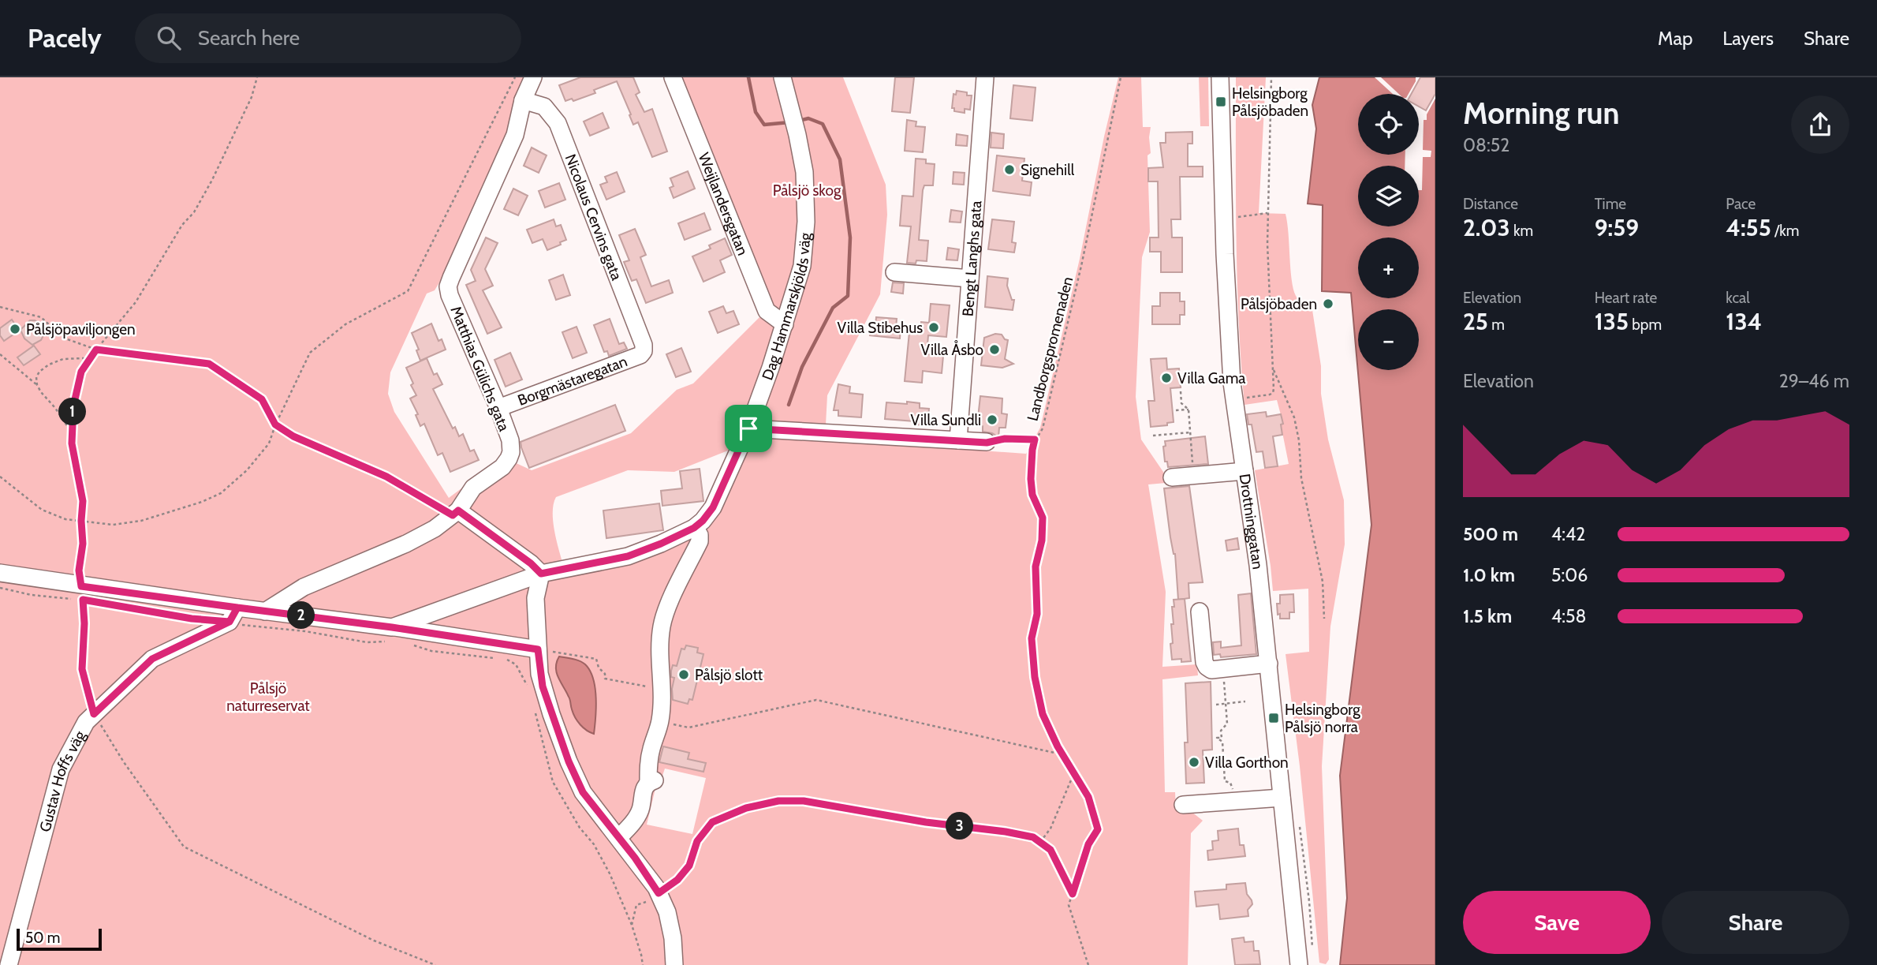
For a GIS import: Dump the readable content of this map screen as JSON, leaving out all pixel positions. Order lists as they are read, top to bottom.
{
  "streets": {
    "street": [
      "Weijlandersgatan",
      "Nicolaus Cervins gata",
      "Bengt Langhs gata",
      "Dag Hammarskjölds väg",
      "Matthias Gülichs gata",
      "Borgmästaregatan",
      "Drottninggatan",
      "Gustav Hoffs väg"
    ],
    "path": ["Landborgspromenaden"]
  },
  "crossings": [
    ["Weijlandersgatan", "Dag Hammarskjölds väg"],
    ["Nicolaus Cervins gata", "Matthias Gülichs gata"],
    ["Nicolaus Cervins gata", "Borgmästaregatan"],
    ["Matthias Gülichs gata", "Borgmästaregatan"]
  ],
  "parks": ["Pålsjö skog", "Pålsjö naturreservat"],
  "places": {
    "transit": ["Helsingborg Pålsjöbaden", "Helsingborg Pålsjö norra"],
    "other": [
      "Signehill",
      "Pålsjöbaden",
      "Villa Stibehus",
      "Pålsjöpaviljongen",
      "Villa Åsbo",
      "Villa Gama",
      "Villa Sundli",
      "Pålsjö slott",
      "Villa Gorthon"
    ]
  },
  "scale_bar": "50 m",
  "page": {
    "header": "Pacely",
    "search": "Search here",
    "nav": ["Map", "Layers", "Share"],
    "heading": ["Morning run", "08:52"],
    "map_buttons": ["+", "−"],
    "stats": [
      ["Distance", "2.03 km"],
      ["Time", "9:59"],
      ["Pace", "4:55 /km"],
      ["Elevation", "25 m"],
      ["Heart rate", "135 bpm"],
      ["kcal", "134"]
    ],
    "chart": ["Elevation", "29–46 m"],
    "pins": ["1", "2", "3"],
    "list": [
      {
        "name": "500 m",
        "note": "4:42"
      },
      {
        "name": "1.0 km",
        "note": "5:06"
      },
      {
        "name": "1.5 km",
        "note": "4:58"
      }
    ],
    "buttons": ["Save", "Share"],
    "scale": "50 m"
  }
}
